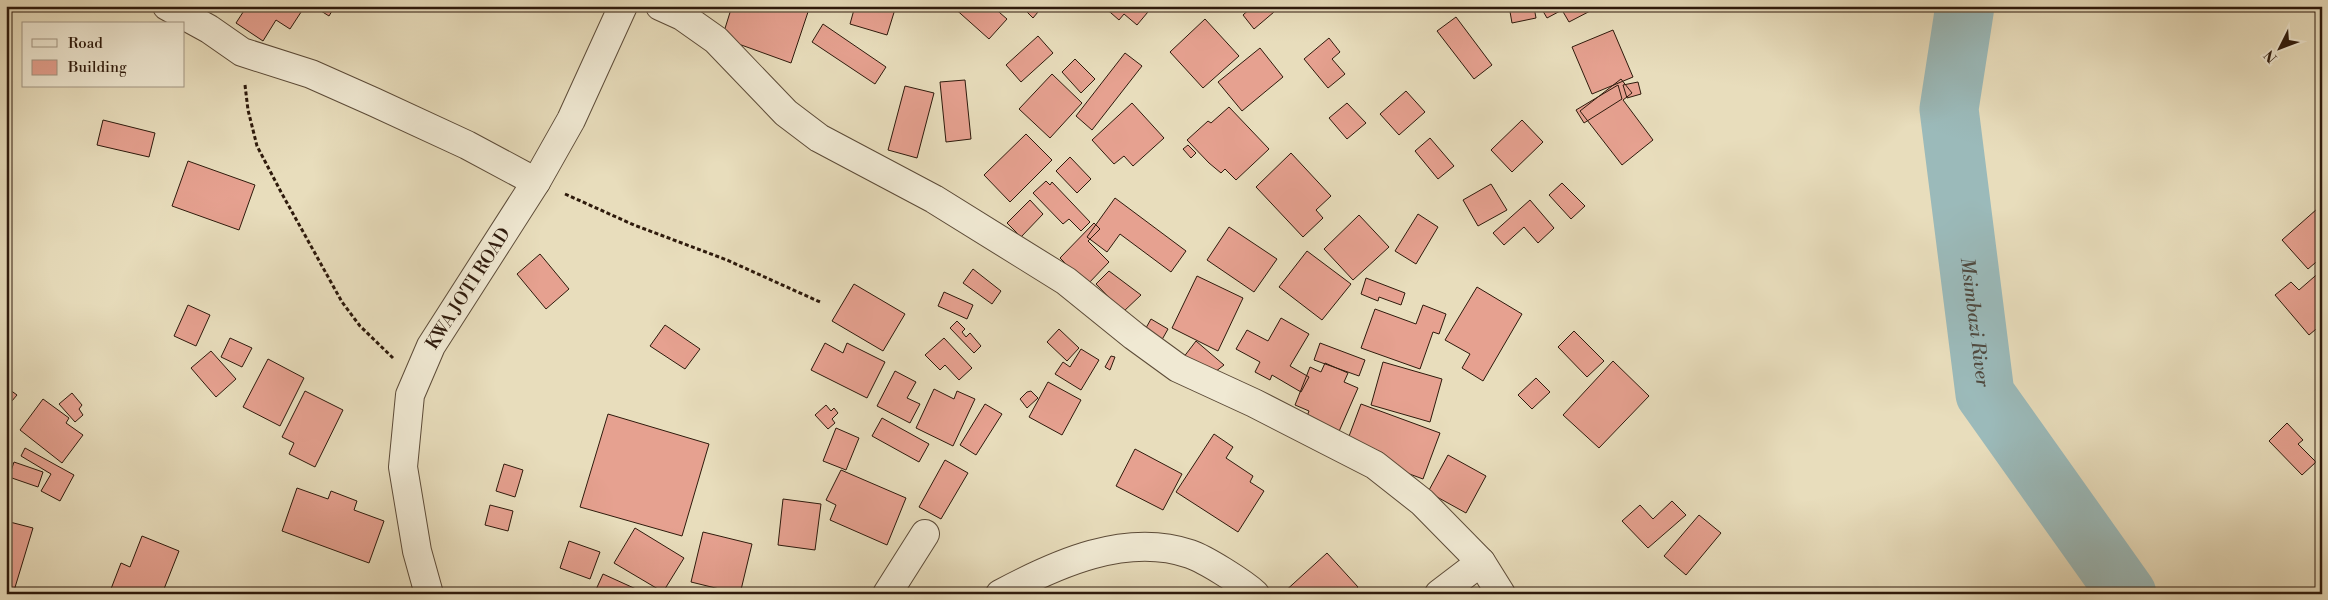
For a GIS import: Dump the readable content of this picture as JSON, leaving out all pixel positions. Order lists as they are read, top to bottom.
{
  "streets": {
    "street": ["KWA JOTI ROAD"]
  },
  "water": ["Msimbazi River"],
  "legend": ["Road", "Building"],
  "north": "bottom left"
}
